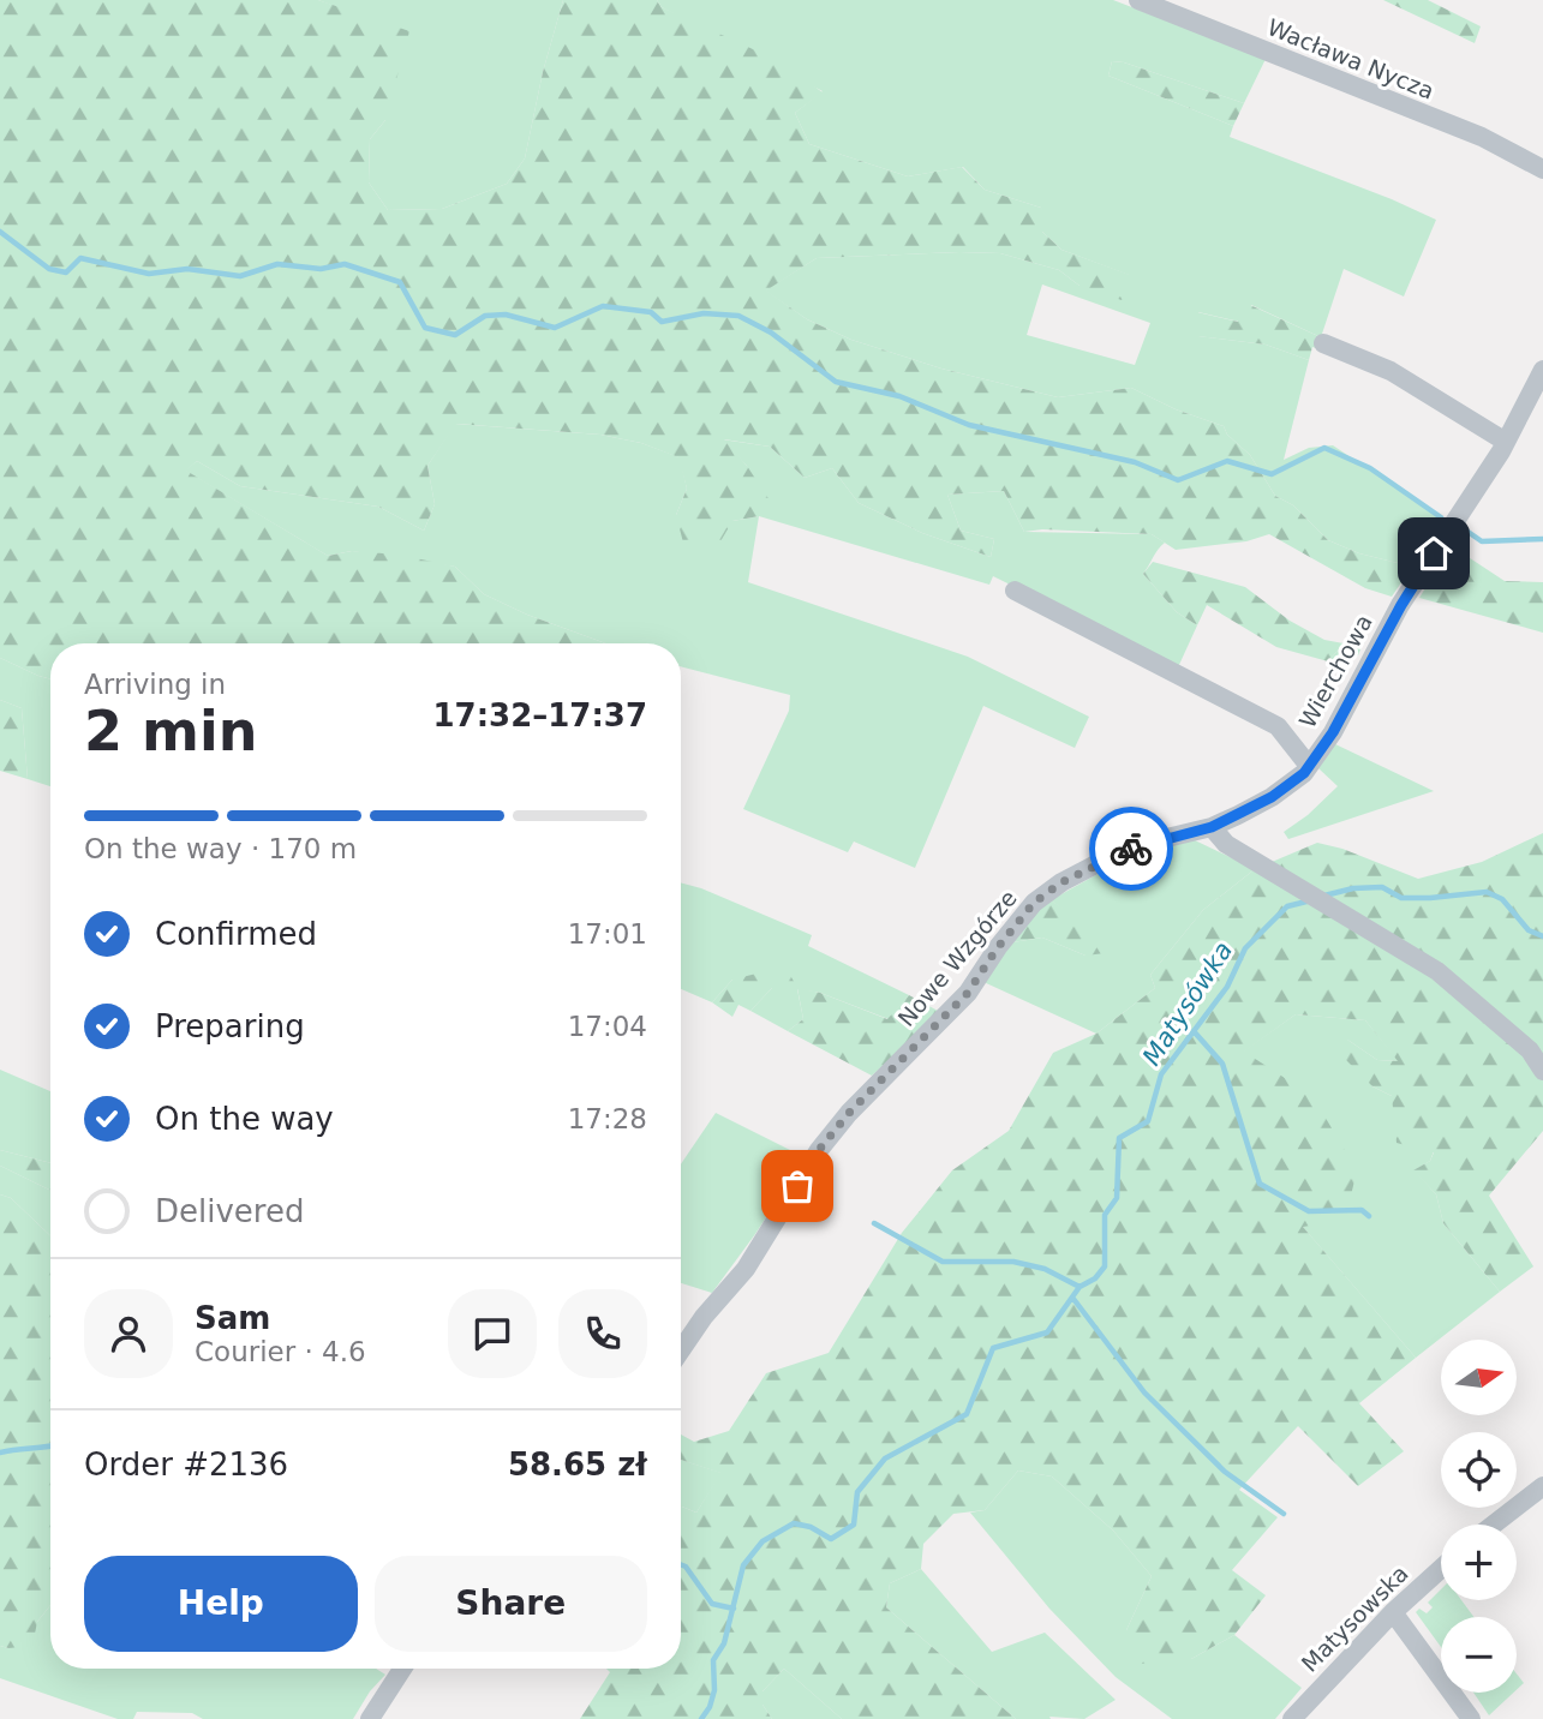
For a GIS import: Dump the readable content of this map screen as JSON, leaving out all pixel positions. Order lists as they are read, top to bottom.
{
  "streets": {
    "street": [
      "Wacława Nycza",
      "Wierchowa",
      "Nowe Wzgórze",
      "Matysowska"
    ]
  },
  "crossings": [
    ["Wierchowa", "Nowe Wzgórze"]
  ],
  "water": ["Matysówka"],
  "north": "right",
  "page": {
    "heading": ["2 min", "Arriving in", "17:32–17:37"],
    "panel": [
      "Sam",
      "Courier · 4.6",
      "Order #2136",
      "58.65 zł"
    ],
    "bar": "On the way · 170 m",
    "list": [
      ["Confirmed", "17:01"],
      ["Preparing", "17:04"],
      ["On the way", "17:28"],
      "Delivered"
    ],
    "map_buttons": ["+", "−"],
    "buttons": ["Help", "Share"]
  }
}
